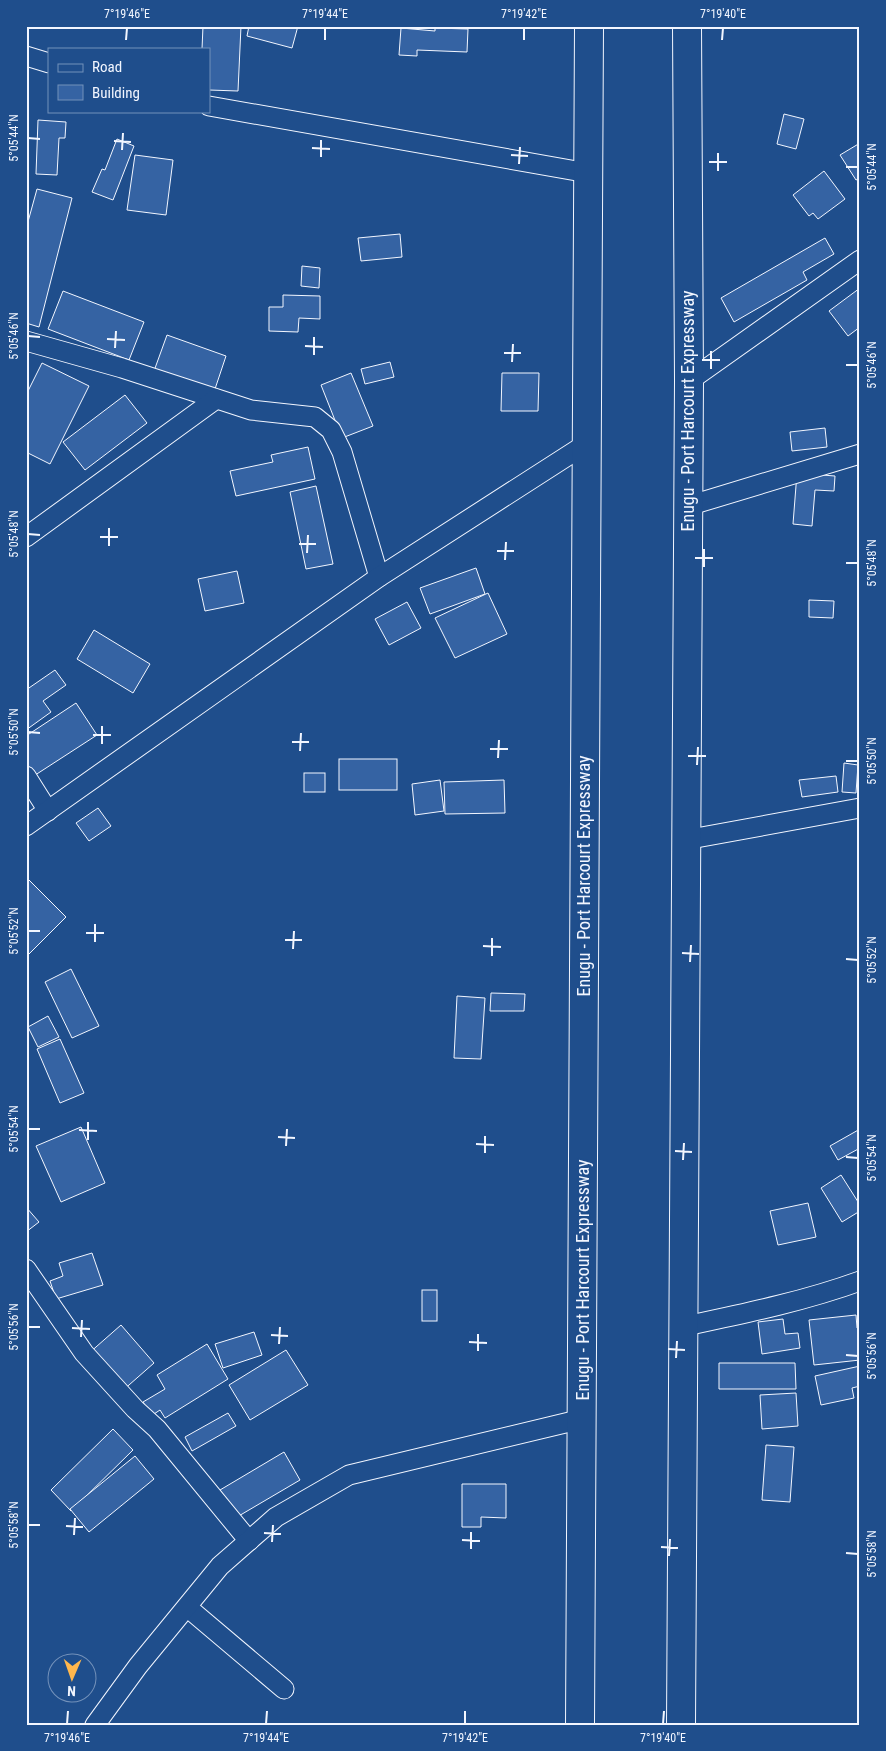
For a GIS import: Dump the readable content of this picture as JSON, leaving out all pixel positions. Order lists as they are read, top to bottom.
{
  "streets": {
    "highway": ["Enugu - Port Harcourt Expressway"]
  },
  "legend": ["Road", "Building"],
  "north": "bottom",
  "coordinates": [
    "7°19'46\"E",
    "7°19'44\"E",
    "7°19'42\"E",
    "7°19'40\"E",
    "5°05'44\"N",
    "5°05'46\"N",
    "5°05'48\"N",
    "5°05'50\"N",
    "5°05'52\"N",
    "5°05'54\"N",
    "5°05'56\"N",
    "5°05'58\"N"
  ]
}
